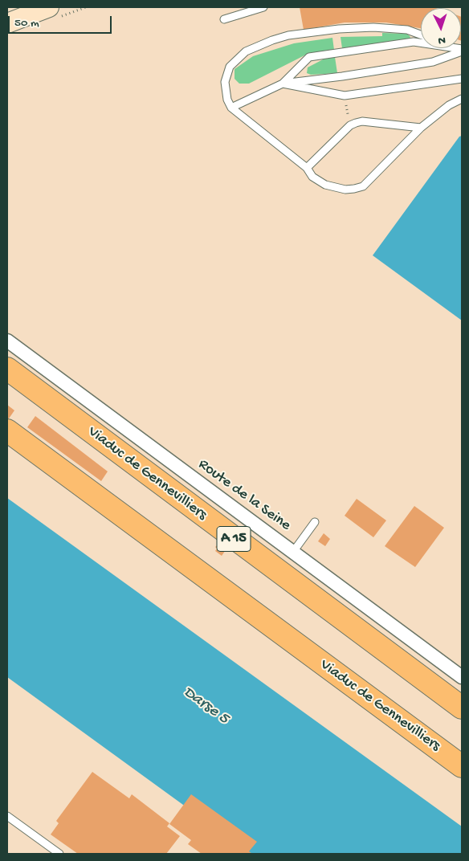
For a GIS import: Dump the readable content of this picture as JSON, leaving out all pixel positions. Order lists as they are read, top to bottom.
{
  "streets": {
    "highway": ["Viaduc de Gennevilliers", "A 15"],
    "street": ["Route de la Seine"]
  },
  "water": ["Darse 5"],
  "scale_bar": "50 m",
  "north": "bottom"
}
